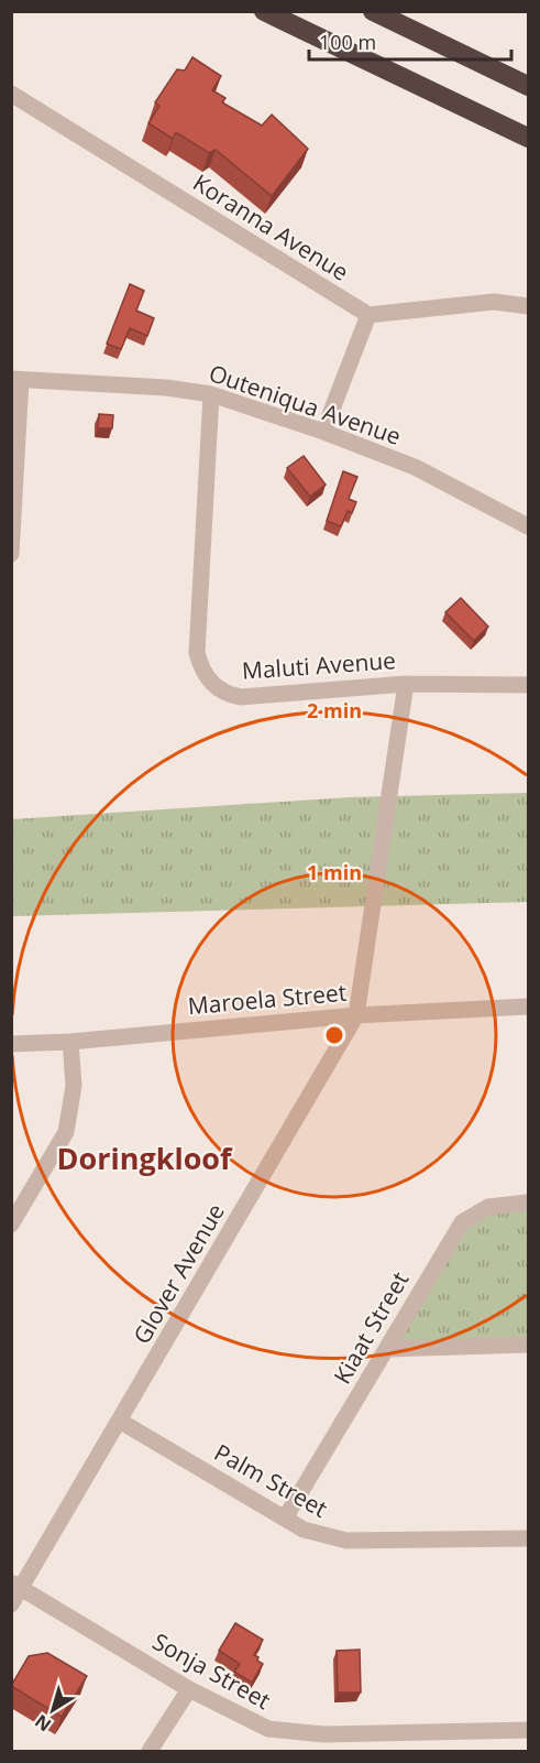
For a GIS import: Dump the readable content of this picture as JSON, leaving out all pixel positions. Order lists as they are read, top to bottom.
{
  "streets": {
    "street": [
      "Koranna Avenue",
      "Outeniqua Avenue",
      "Maluti Avenue",
      "Maroela Street",
      "Glover Avenue",
      "Kiaat Street",
      "Palm Street",
      "Sonja Street"
    ]
  },
  "crossings": [
    ["Outeniqua Avenue", "Maluti Avenue"],
    ["Maluti Avenue", "Glover Avenue"],
    ["Maroela Street", "Glover Avenue"],
    ["Glover Avenue", "Palm Street"],
    ["Glover Avenue", "Sonja Street"],
    ["Kiaat Street", "Palm Street"]
  ],
  "districts": ["Doringkloof"],
  "scale_bar": "100 m",
  "north": "bottom left",
  "rings": ["2 min", "1 min"]
}
